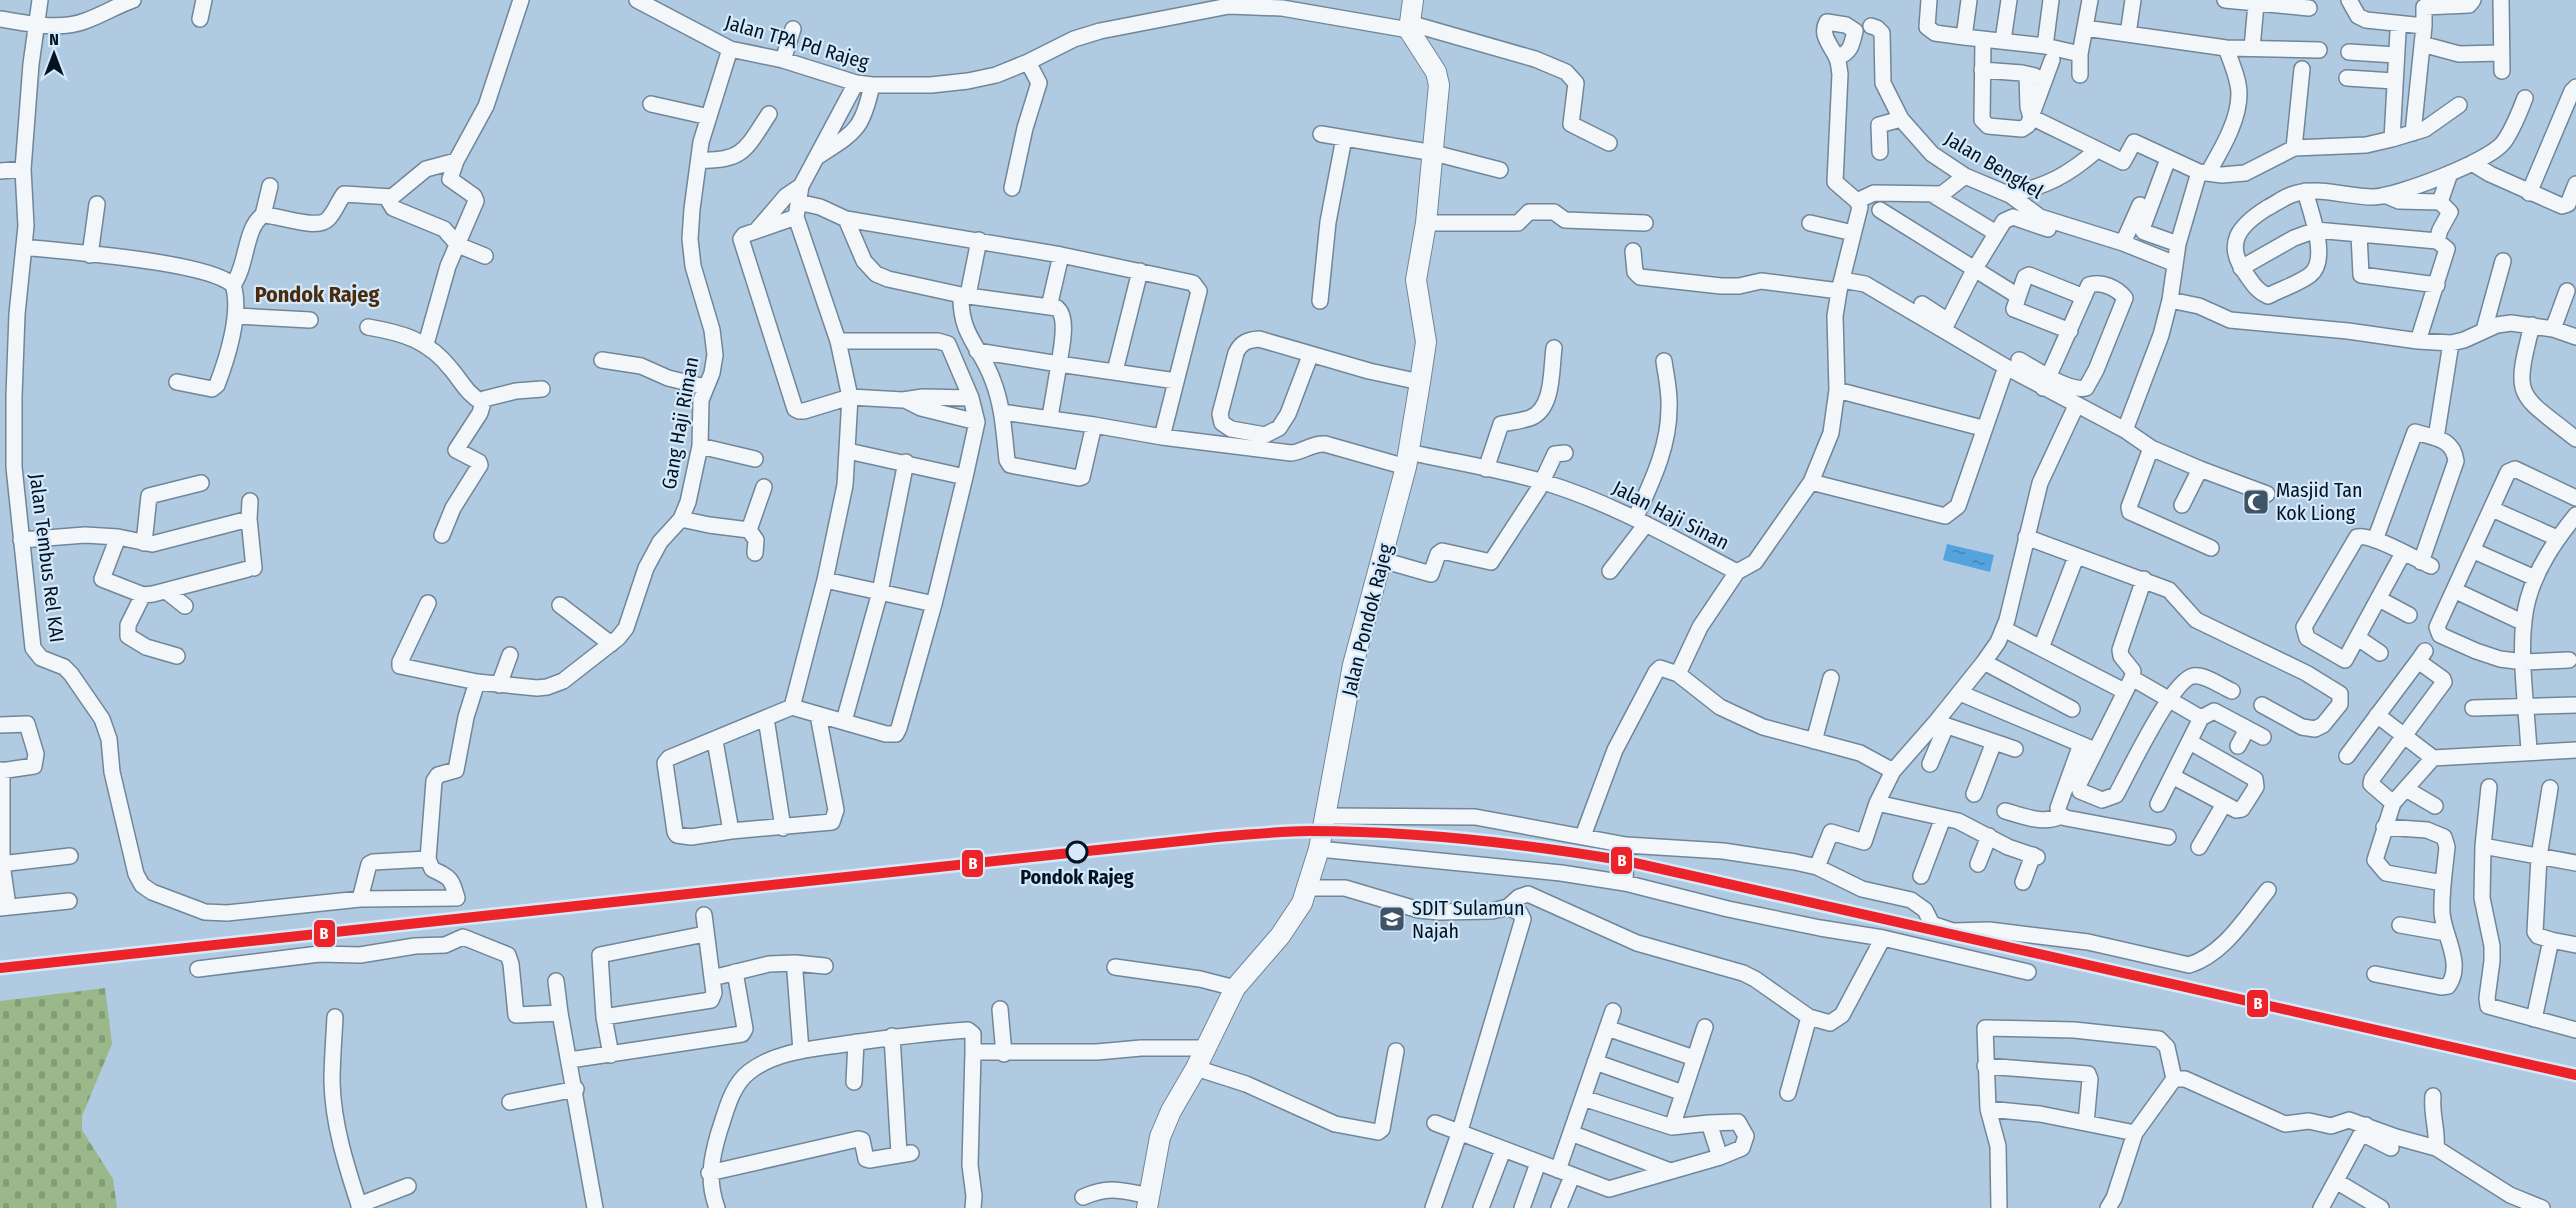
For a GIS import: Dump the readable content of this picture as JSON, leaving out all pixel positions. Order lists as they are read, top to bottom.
{
  "streets": {
    "main road": ["Jalan Pondok Rajeg"],
    "street": [
      "Jalan TPA Pd Rajeg",
      "Jalan Bengkel",
      "Gang Haji Riman",
      "Jalan Haji Sinan",
      "Jalan Tembus Rel KAI"
    ]
  },
  "crossings": [
    ["Jalan TPA Pd Rajeg", "Gang Haji Riman"],
    ["Jalan TPA Pd Rajeg", "Jalan Pondok Rajeg"],
    ["Jalan Haji Sinan", "Jalan Pondok Rajeg"]
  ],
  "districts": ["Pondok Rajeg"],
  "places": {
    "mosque": ["Masjid Tan Kok Liong"],
    "other": ["Pondok Rajeg"],
    "school or university": ["SDIT Sulamun Najah"]
  },
  "lines": ["transit line B"],
  "north": "top"
}
